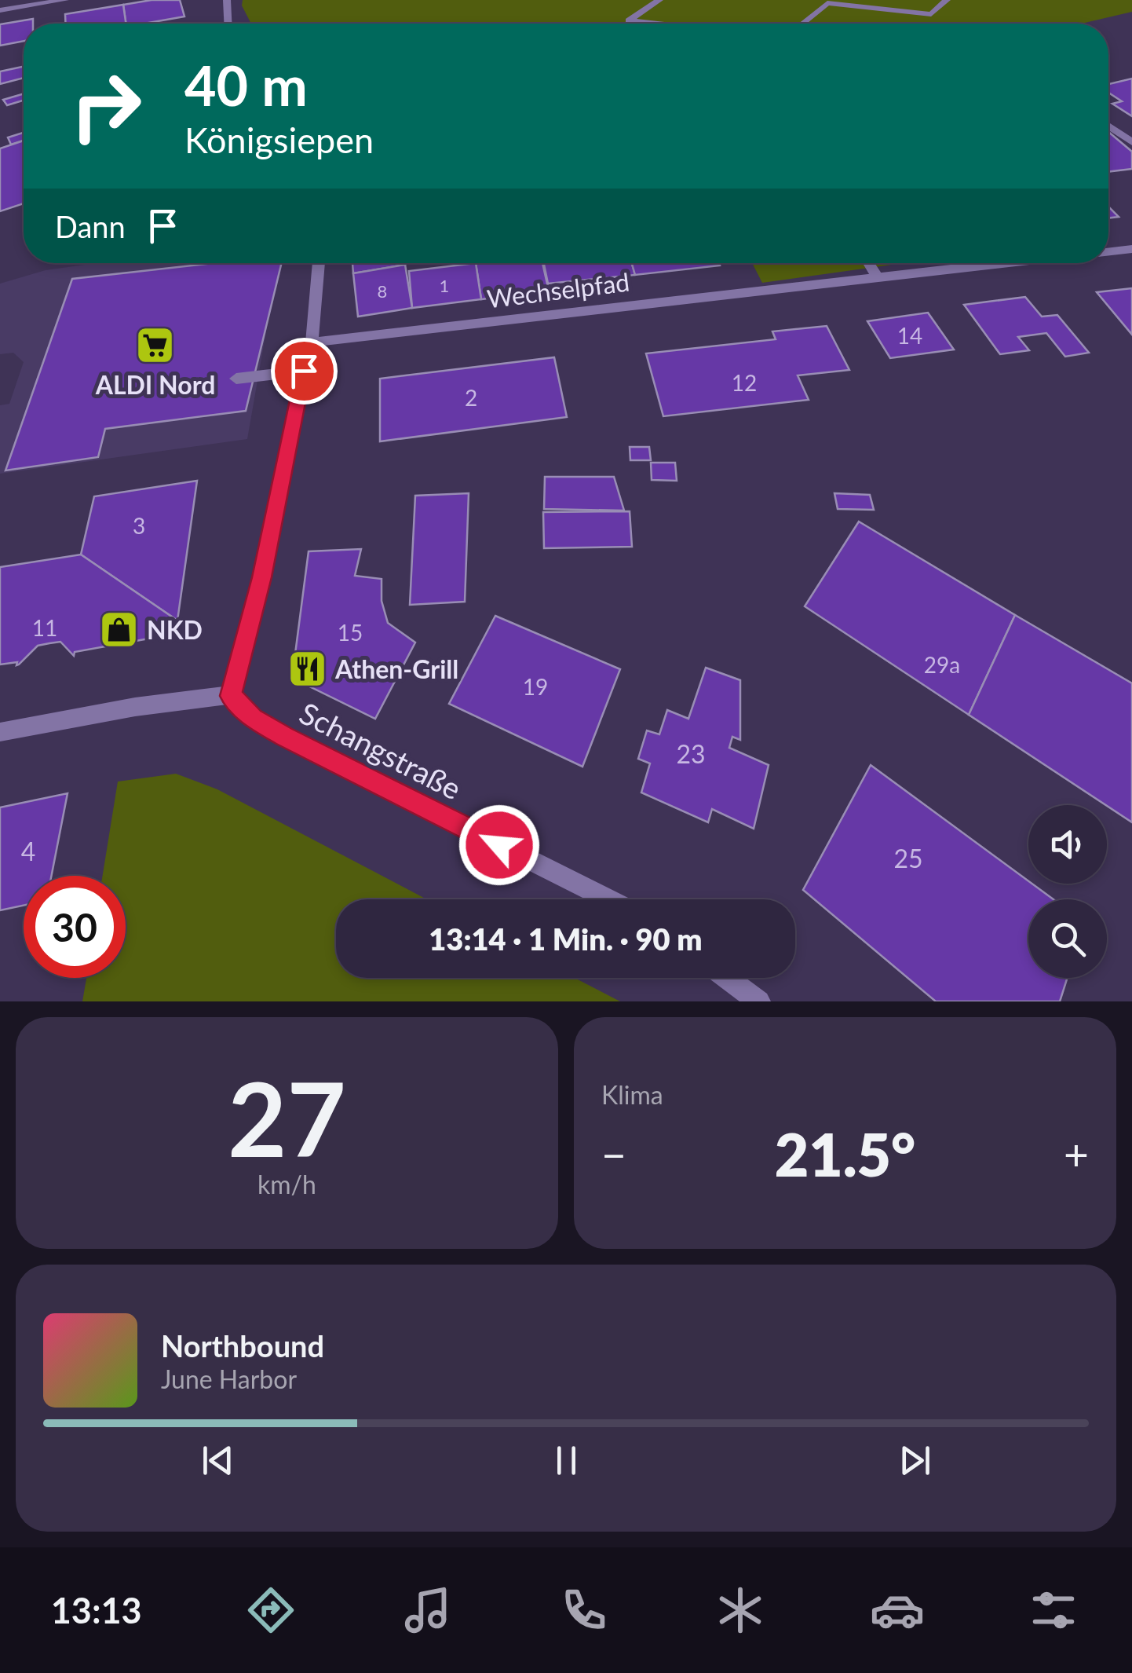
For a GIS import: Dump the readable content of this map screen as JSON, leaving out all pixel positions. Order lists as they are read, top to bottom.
{
  "streets": {
    "street": ["Wechselpfad", "Schangstraße"]
  },
  "places": {
    "supermarket": ["ALDI Nord"],
    "shop": ["NKD"],
    "restaurant": ["Athen-Grill"]
  },
  "house_numbers": [
    "1",
    "8",
    "14",
    "12",
    "2",
    "3",
    "11",
    "15",
    "29a",
    "19",
    "23",
    "4",
    "25"
  ],
  "page": {
    "turn": ["40 m", "Königsiepen"],
    "then": "Dann",
    "limit": "30",
    "trip": "13:14 · 1 Min. · 90 m",
    "tile": [
      ["27", "km/h"],
      "Klima"
    ],
    "heat": ["−", "21.5°", "+"],
    "song": ["Northbound", "June Harbor"],
    "tabs": "13:13"
  }
}
